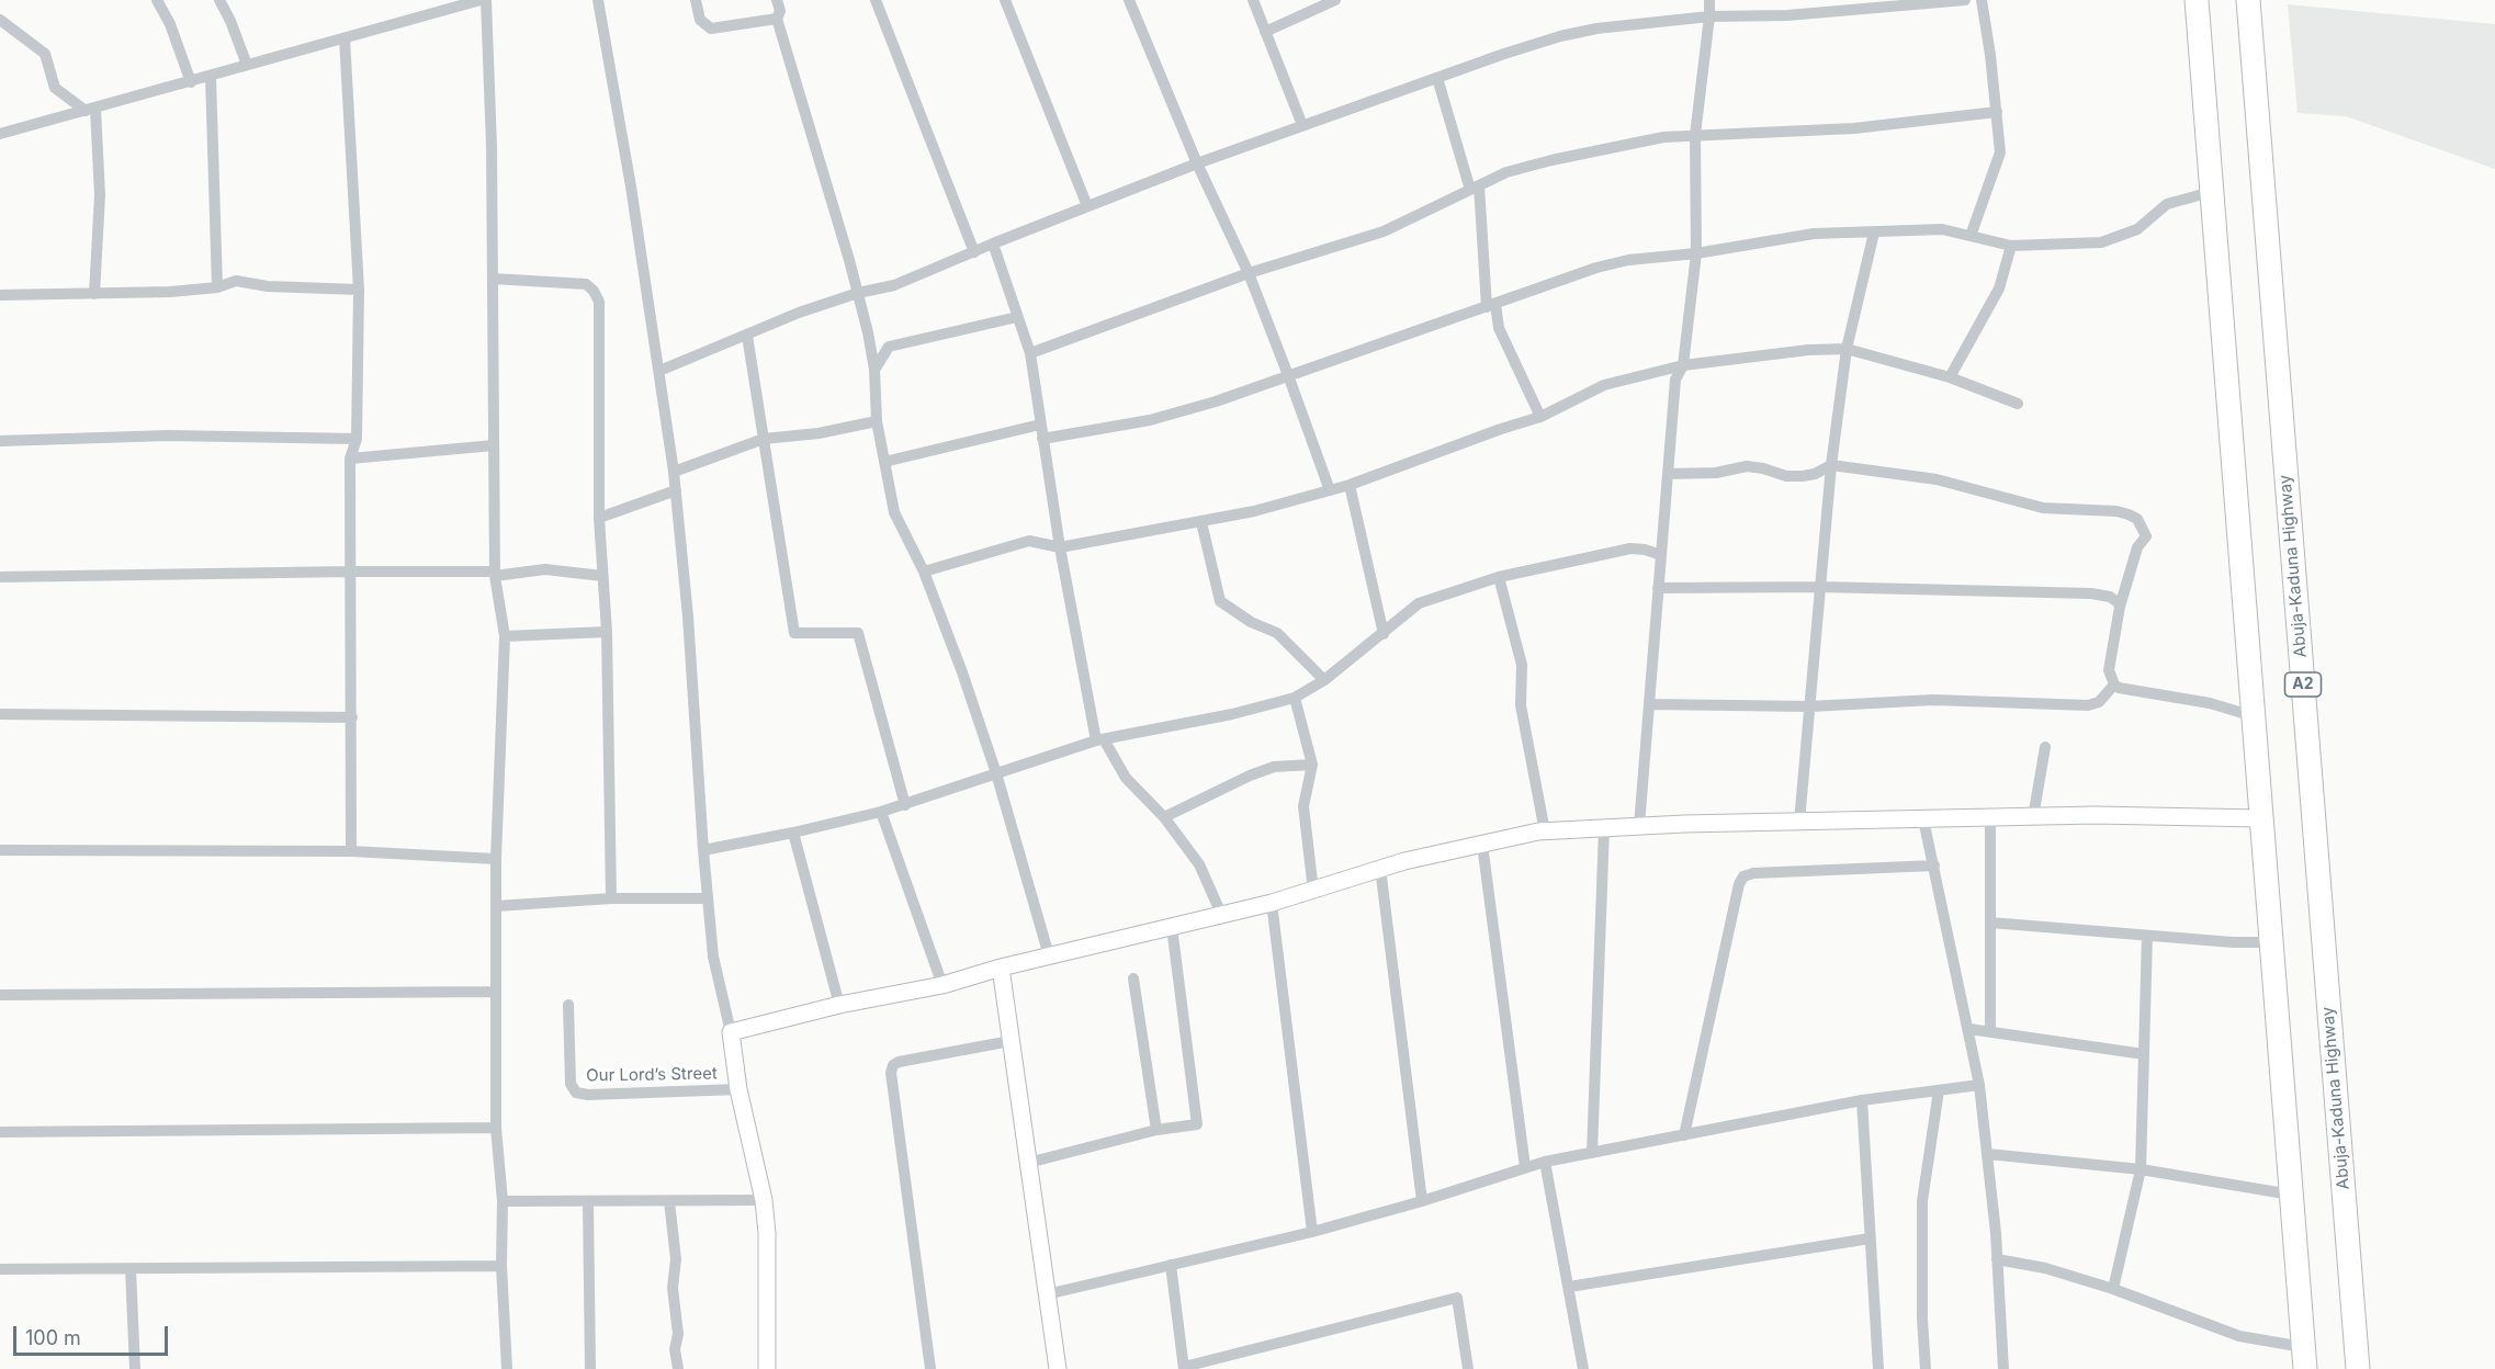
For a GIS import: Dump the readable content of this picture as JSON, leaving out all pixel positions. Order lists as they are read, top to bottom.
{
  "streets": {
    "highway": ["Abuja-Kaduna Highway", "A2"],
    "street": ["Our Lord’s Street"]
  },
  "scale_bar": "100 m"
}
